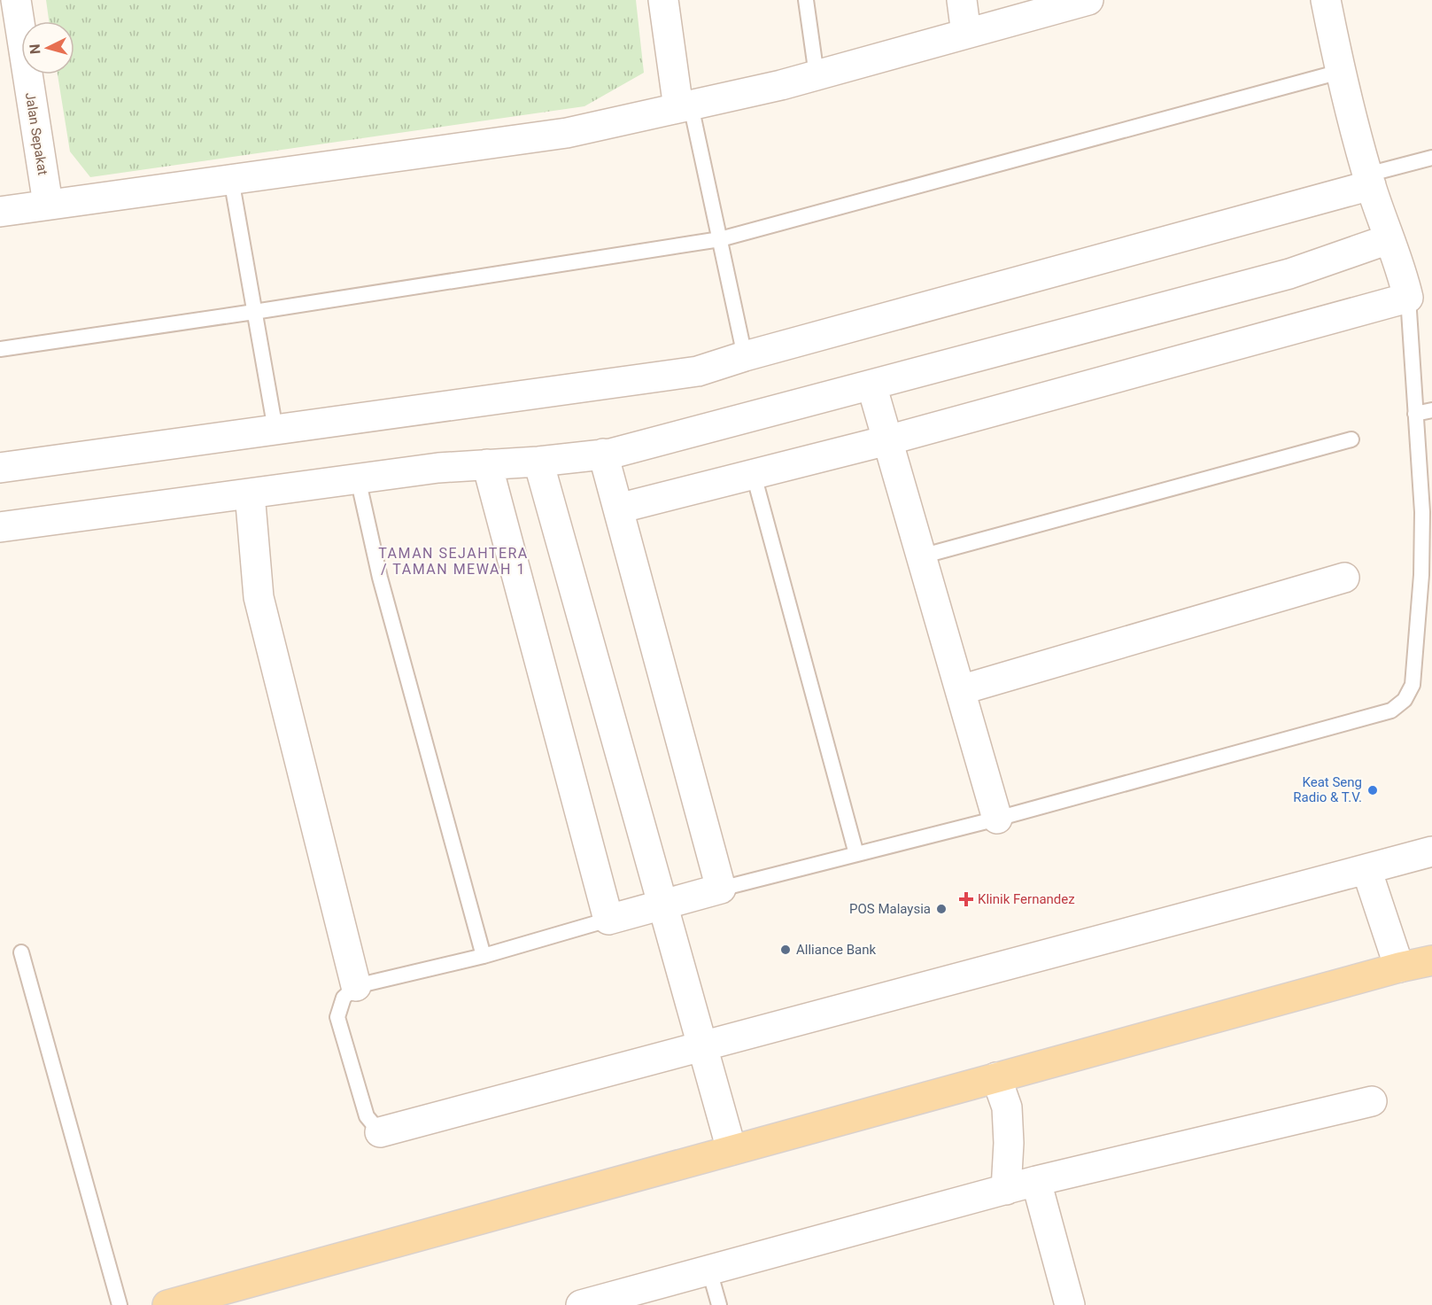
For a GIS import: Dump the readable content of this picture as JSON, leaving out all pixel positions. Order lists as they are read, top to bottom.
{
  "streets": {
    "street": ["Jalan Sepakat"]
  },
  "districts": ["TAMAN SEJAHTERA / TAMAN MEWAH 1"],
  "places": {
    "other": ["Keat Seng Radio & T.V.", "POS Malaysia", "Alliance Bank"],
    "health": ["Klinik Fernandez"]
  },
  "north": "left"
}
